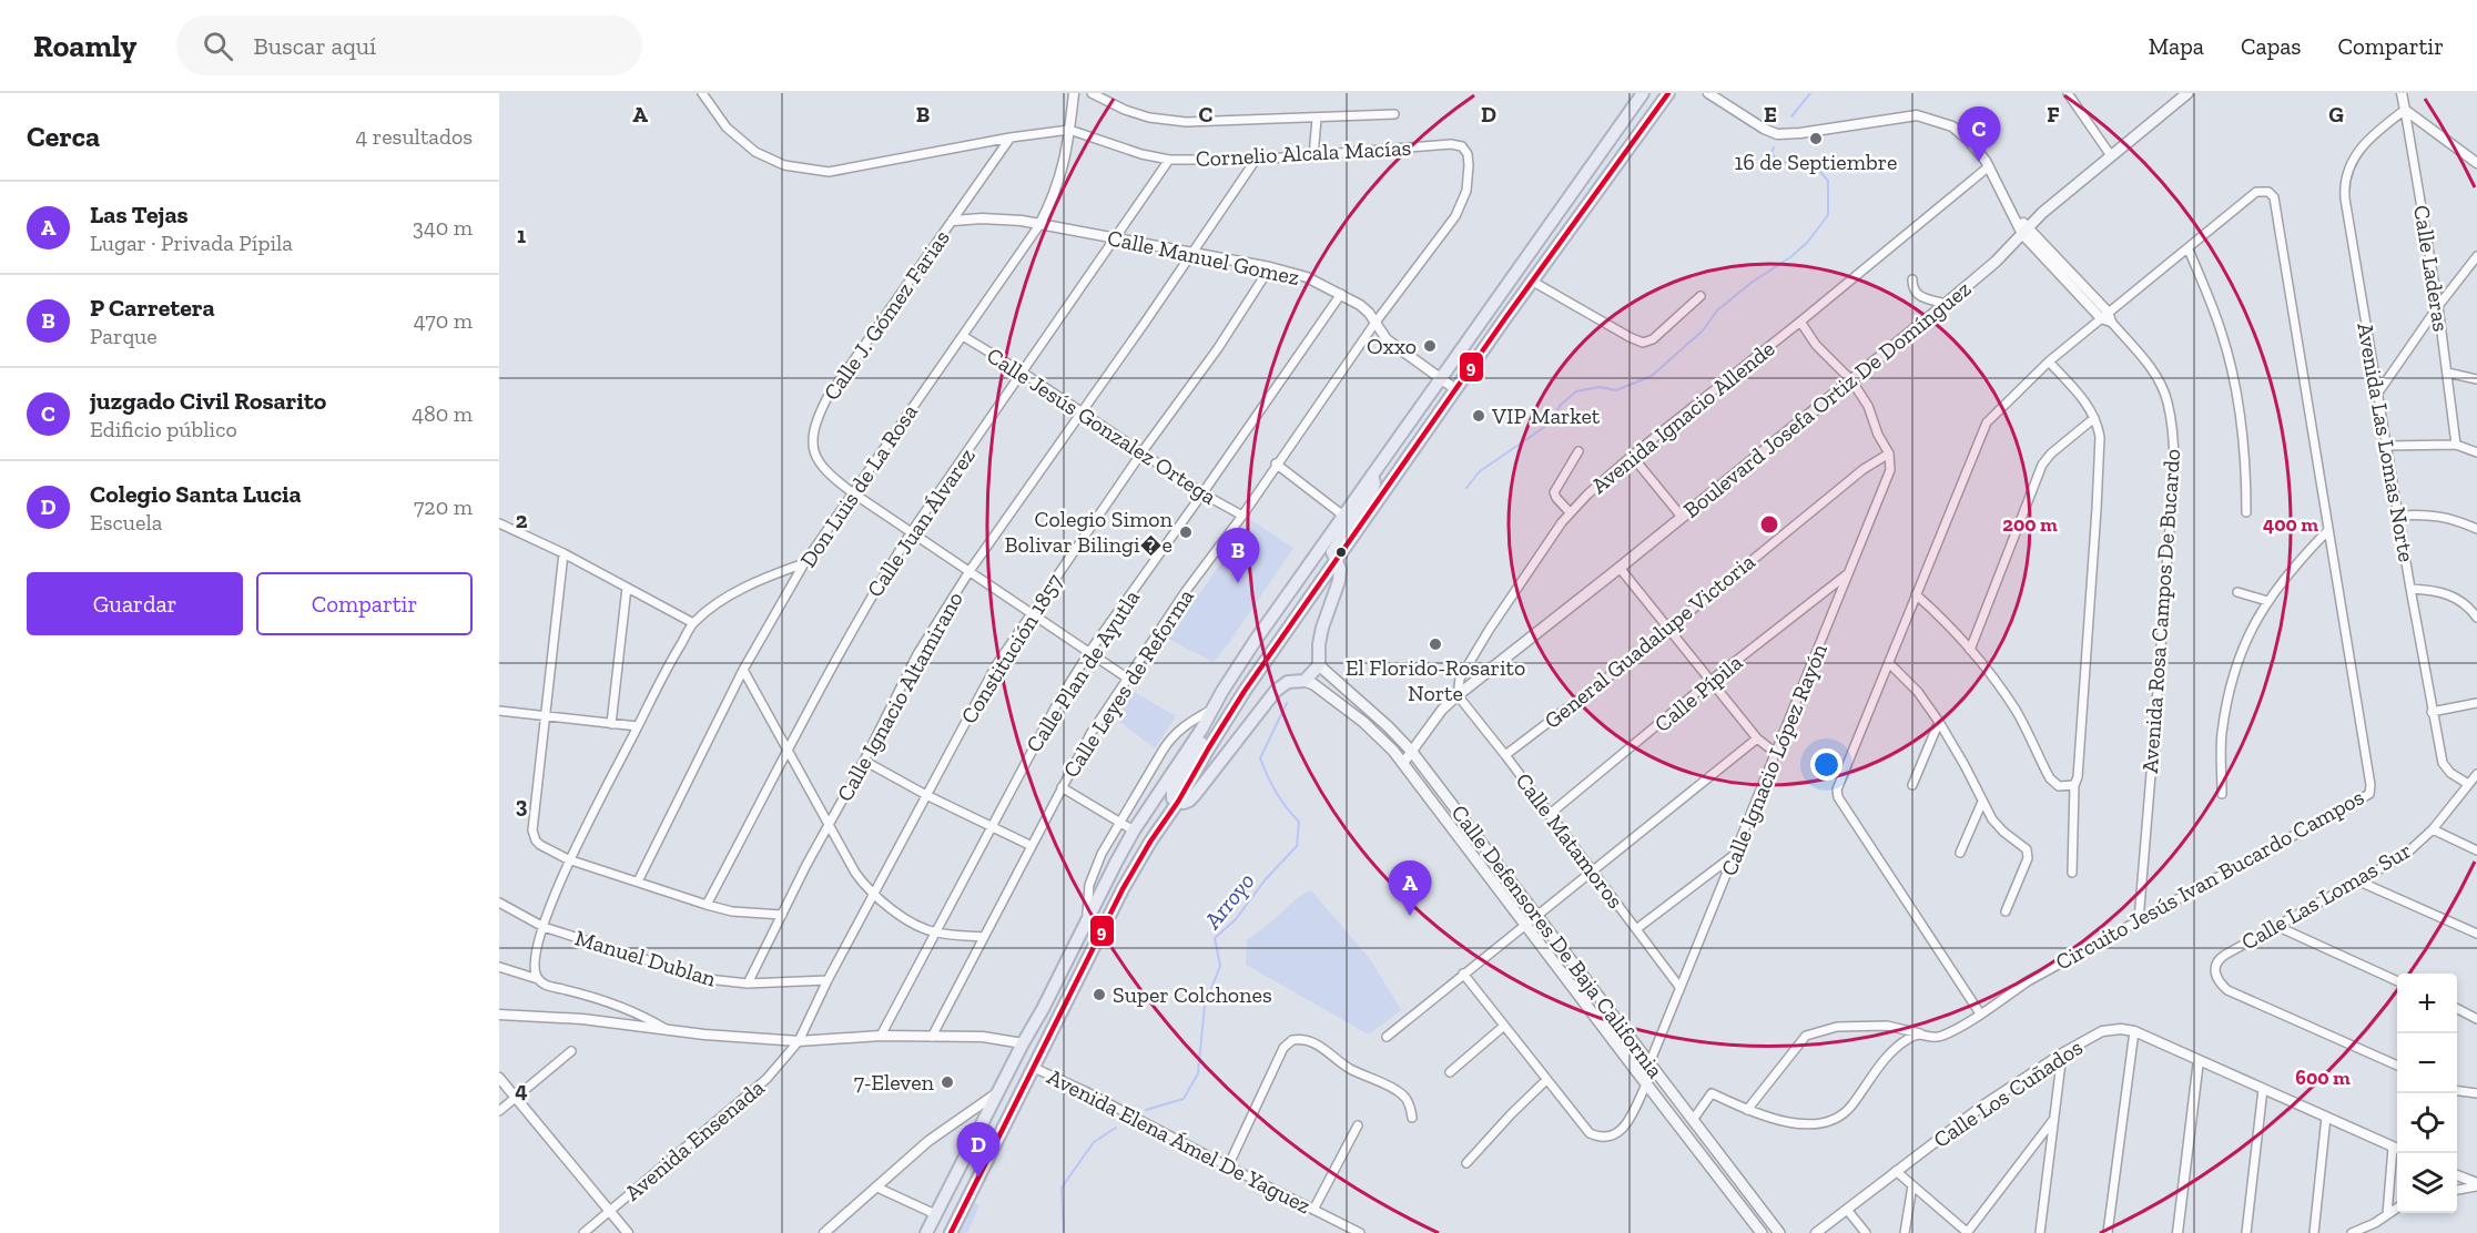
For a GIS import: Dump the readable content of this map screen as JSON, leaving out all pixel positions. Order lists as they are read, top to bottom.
{
  "streets": {
    "main road": ["Boulevard Josefa Ortiz De Domínguez", "Calle Defensores De Baja California"],
    "street": [
      "Cornelio Alcala Macías",
      "Calle Manuel Gomez",
      "Calle Laderas",
      "Calle J. Gómez Farias",
      "Avenida Ignacio Allende",
      "Calle Jesús Gonzalez Ortega",
      "Avenida Las Lomas Norte",
      "Don Luis de La Rosa",
      "Calle Juan Álvarez",
      "Avenida Rosa Campos De Bucardo",
      "General Guadalupe Victoria",
      "Constitución 1857",
      "Calle Plan de Ayutla",
      "Calle Leyes de Reforma",
      "Calle Pípila",
      "Calle Ignacio Altamirano",
      "Calle Ignacio López Rayón",
      "Calle Matamoros",
      "Circuito Jesús Ivan Bucardo Campos",
      "Calle Las Lomas Sur",
      "Manuel Dublan",
      "Calle Los Cuñados",
      "Avenida Ensenada",
      "Avenida Elena Ámel De Yaguez"
    ]
  },
  "crossings": [
    ["Cornelio Alcala Macías", "Don Luis de La Rosa"],
    ["Cornelio Alcala Macías", "Calle Juan Álvarez"],
    ["Cornelio Alcala Macías", "Calle Leyes de Reforma"],
    ["Cornelio Alcala Macías", "Calle Ignacio Altamirano"],
    ["Calle Manuel Gomez", "Calle J. Gómez Farias"],
    ["Calle Manuel Gomez", "Don Luis de La Rosa"],
    ["Calle Manuel Gomez", "Calle Juan Álvarez"],
    ["Calle Manuel Gomez", "Constitución 1857"],
    ["Calle Manuel Gomez", "Calle Plan de Ayutla"],
    ["Calle Manuel Gomez", "Calle Leyes de Reforma"],
    ["Calle Manuel Gomez", "Calle Ignacio Altamirano"],
    ["Calle Laderas", "Avenida Las Lomas Norte"],
    ["Calle J. Gómez Farias", "Don Luis de La Rosa"],
    ["Calle J. Gómez Farias", "Calle Juan Álvarez"],
    ["Calle J. Gómez Farias", "Constitución 1857"],
    ["Calle J. Gómez Farias", "Calle Plan de Ayutla"],
    ["Calle J. Gómez Farias", "Calle Leyes de Reforma"],
    ["Calle J. Gómez Farias", "Calle Ignacio Altamirano"],
    ["Boulevard Josefa Ortiz De Domínguez", "Avenida Ignacio Allende"],
    ["Boulevard Josefa Ortiz De Domínguez", "Avenida Rosa Campos De Bucardo"],
    ["Boulevard Josefa Ortiz De Domínguez", "Calle Matamoros"],
    ["Avenida Ignacio Allende", "Avenida Rosa Campos De Bucardo"],
    ["Avenida Ignacio Allende", "Calle Matamoros"],
    ["Avenida Ignacio Allende", "Calle Defensores De Baja California"],
    ["Calle Jesús Gonzalez Ortega", "Don Luis de La Rosa"],
    ["Calle Jesús Gonzalez Ortega", "Calle Juan Álvarez"],
    ["Calle Jesús Gonzalez Ortega", "Constitución 1857"],
    ["Calle Jesús Gonzalez Ortega", "Calle Plan de Ayutla"],
    ["Calle Jesús Gonzalez Ortega", "Calle Leyes de Reforma"],
    ["Calle Jesús Gonzalez Ortega", "Calle Ignacio Altamirano"],
    ["Avenida Las Lomas Norte", "Calle Las Lomas Sur"],
    ["Avenida Rosa Campos De Bucardo", "Circuito Jesús Ivan Bucardo Campos"],
    ["General Guadalupe Victoria", "Calle Ignacio López Rayón"],
    ["General Guadalupe Victoria", "Calle Matamoros"],
    ["Constitución 1857", "Manuel Dublan"],
    ["Constitución 1857", "Avenida Ensenada"],
    ["Calle Pípila", "Calle Ignacio López Rayón"],
    ["Calle Pípila", "Calle Matamoros"],
    ["Calle Ignacio Altamirano", "Manuel Dublan"],
    ["Calle Ignacio López Rayón", "Calle Matamoros"],
    ["Calle Ignacio López Rayón", "Calle Defensores De Baja California"],
    ["Circuito Jesús Ivan Bucardo Campos", "Calle Defensores De Baja California"],
    ["Manuel Dublan", "Avenida Ensenada"]
  ],
  "water": ["Arroyo"],
  "places": [
    "16 de Septiembre",
    "Oxxo",
    "VIP Market",
    "Colegio Simon Bolivar Bilingi�e",
    "El Florido-Rosarito Norte",
    "Super Colchones",
    "7-Eleven"
  ],
  "lines": ["transit line 9"],
  "page": {
    "header": "Roamly",
    "search": "Buscar aquí",
    "nav": ["Mapa", "Capas", "Compartir"],
    "heading": ["Cerca", "4 resultados"],
    "pins": [
      "C",
      "B",
      "A",
      "D"
    ],
    "list": [
      {
        "mark": "A",
        "name": "Las Tejas",
        "note": "Lugar · Privada Pípila",
        "value": "340 m"
      },
      {
        "mark": "B",
        "name": "P Carretera",
        "note": "Parque",
        "value": "470 m"
      },
      {
        "mark": "C",
        "name": "juzgado Civil Rosarito",
        "note": "Edificio público",
        "value": "480 m"
      },
      {
        "mark": "D",
        "name": "Colegio Santa Lucia",
        "note": "Escuela",
        "value": "720 m"
      }
    ],
    "buttons": ["Guardar", "Compartir"],
    "map_buttons": ["+", "−"]
  },
  "grid": {
    "columns": [
      "A",
      "B",
      "C",
      "D",
      "E",
      "F",
      "G"
    ],
    "rows": [
      "1",
      "2",
      "3",
      "4"
    ]
  },
  "rings": ["200 m", "400 m", "600 m"]
}
